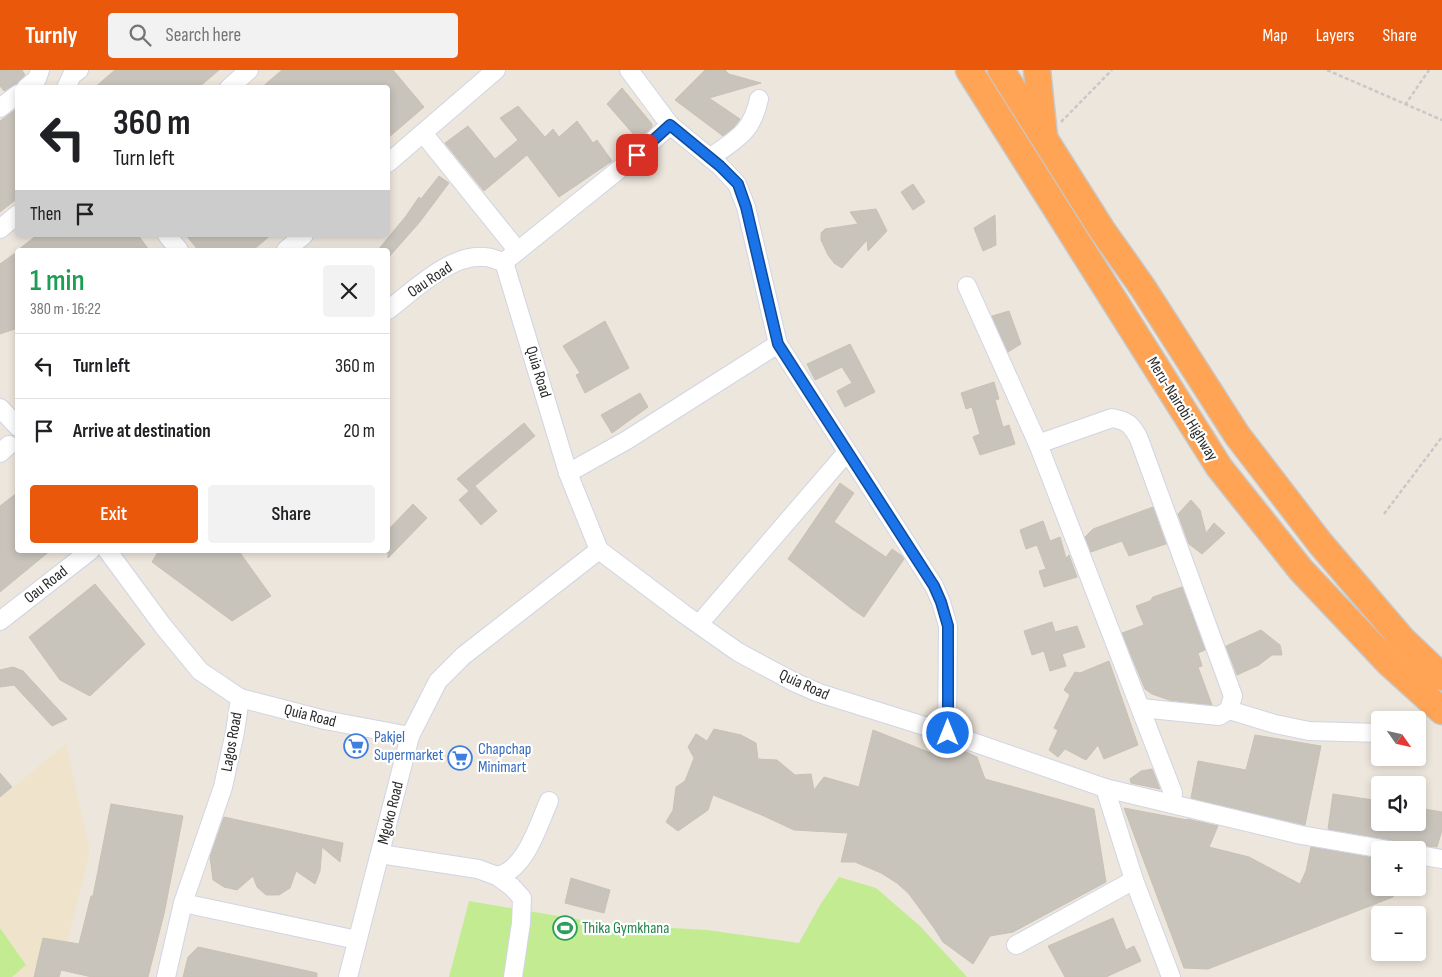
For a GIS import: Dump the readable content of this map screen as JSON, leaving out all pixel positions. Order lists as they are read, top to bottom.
{
  "streets": {
    "highway": ["Meru-Nairobi Highway"],
    "street": [
      "Oau Road",
      "Quia Road",
      "Lagos Road",
      "Mgoko Road"
    ]
  },
  "crossings": [
    ["Oau Road", "Quia Road"],
    ["Quia Road", "Lagos Road"],
    ["Quia Road", "Mgoko Road"]
  ],
  "places": {
    "supermarket": ["Pakjel Supermarket", "Chapchap Minimart"],
    "sports": ["Thika Gymkhana"]
  },
  "north": "bottom right",
  "page": {
    "header": "Turnly",
    "search": "Search here",
    "nav": ["Map", "Layers", "Share"],
    "turn": ["360 m", "Turn left"],
    "then": "Then",
    "heading": ["1 min", "380 m · 16:22"],
    "list": [
      {
        "name": "Turn left",
        "value": "360 m"
      },
      {
        "name": "Arrive at destination",
        "value": "20 m"
      }
    ],
    "buttons": ["Exit", "Share"],
    "map_buttons": ["+", "−"]
  }
}
